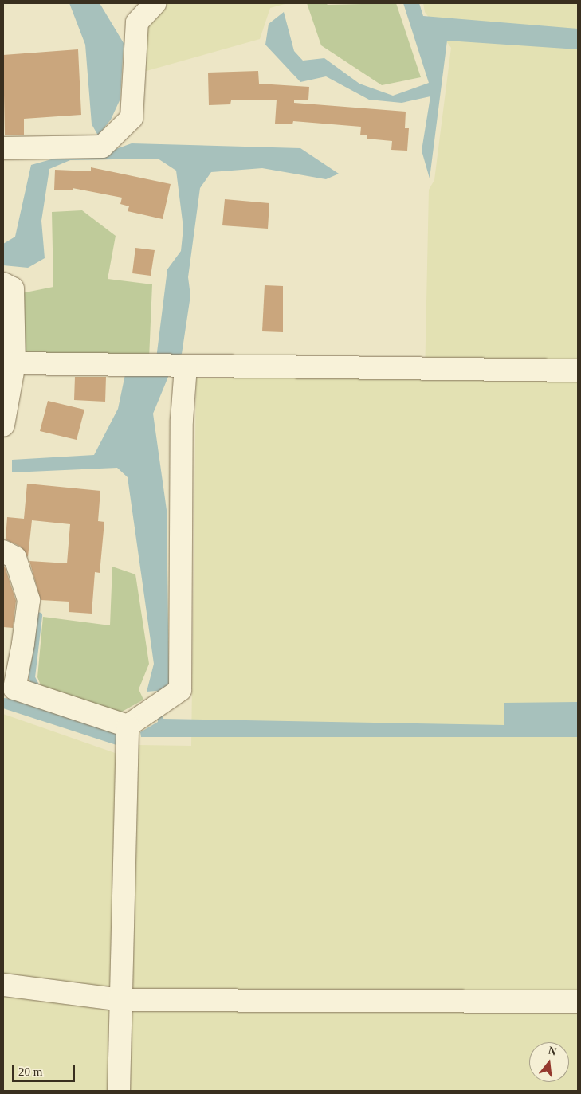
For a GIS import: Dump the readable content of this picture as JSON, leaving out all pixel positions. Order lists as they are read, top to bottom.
{
  "scale_bar": "20 m",
  "north": "top"
}
